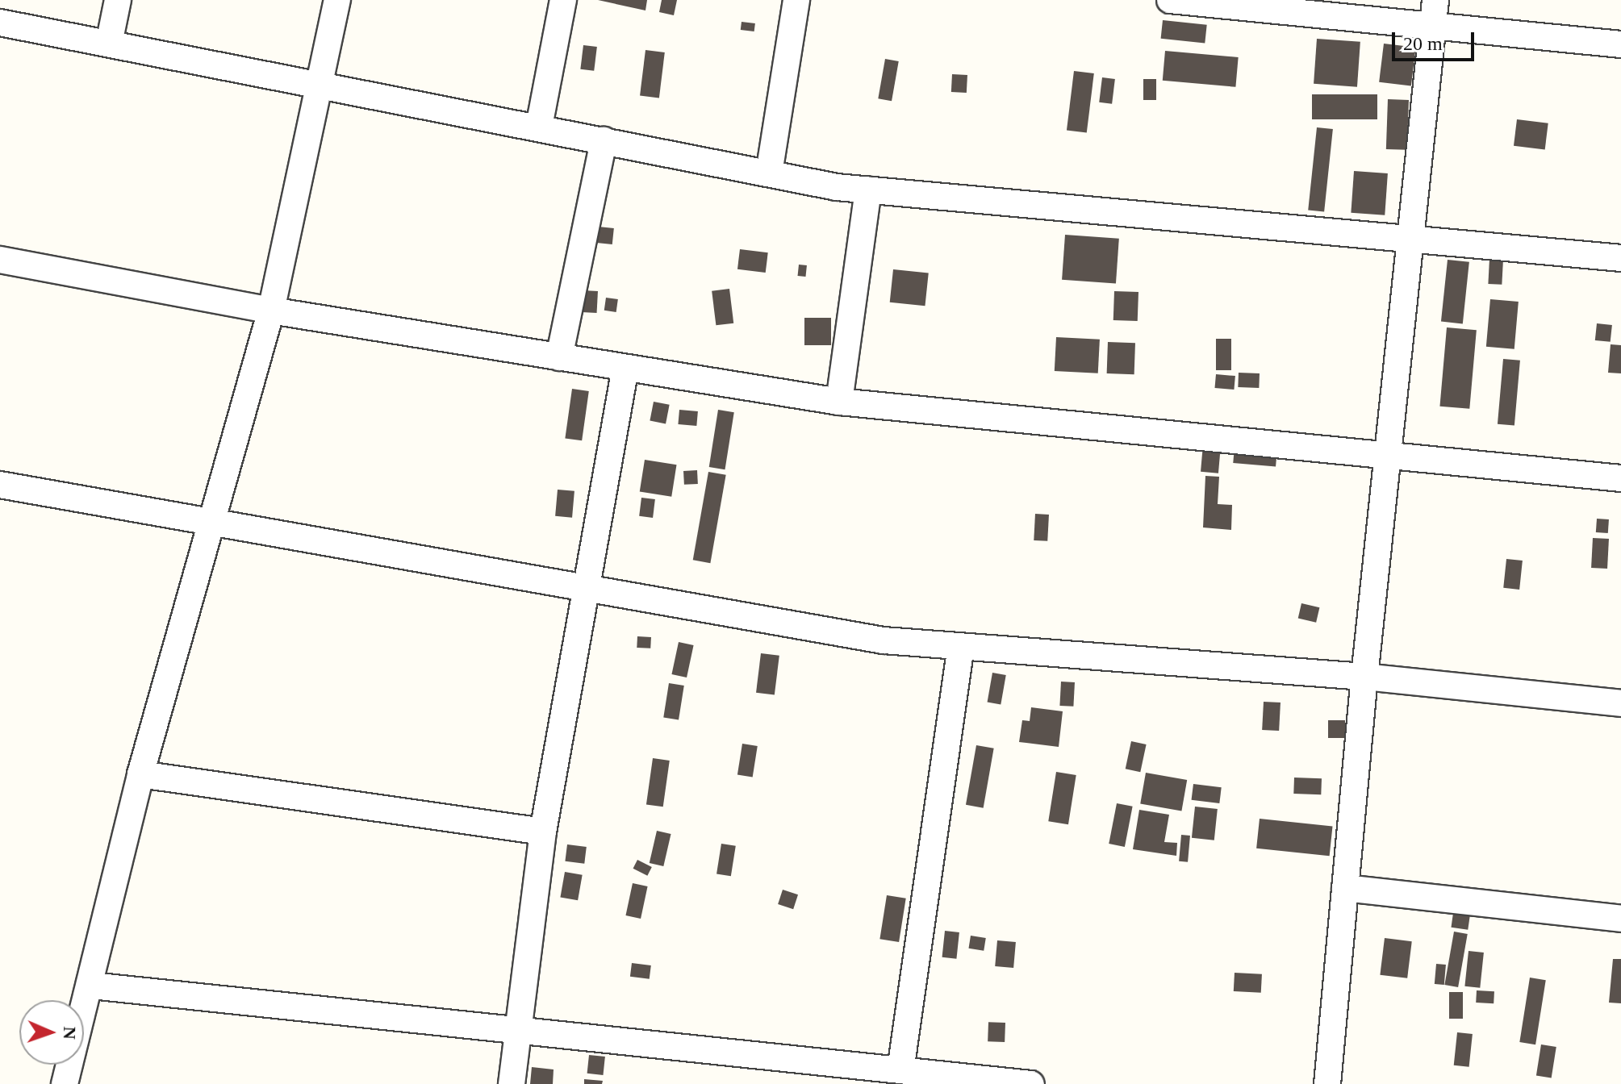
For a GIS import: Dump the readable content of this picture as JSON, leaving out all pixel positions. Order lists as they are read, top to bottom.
{
  "scale_bar": "20 m",
  "north": "right"
}
